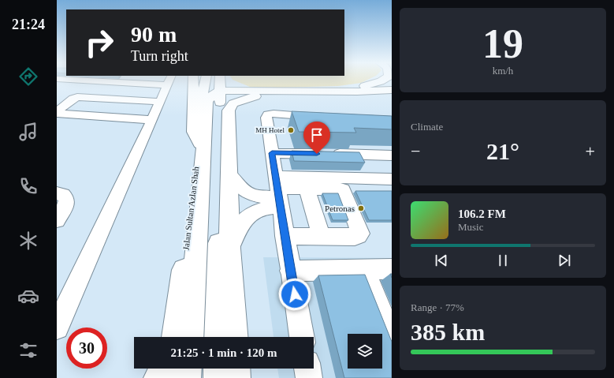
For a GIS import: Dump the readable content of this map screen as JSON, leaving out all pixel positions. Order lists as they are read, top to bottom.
{
  "streets": {
    "main road": ["Jalan Sultan Azlan Shah"]
  },
  "places": ["MH Hotel", "Petronas"],
  "page": {
    "tabs": "21:24",
    "tile": [
      ["19", "km/h"],
      "Climate",
      ["Range · 77%", "385 km"]
    ],
    "turn": ["90 m", "Turn right"],
    "heat": ["−", "21°", "+"],
    "song": ["106.2 FM", "Music"],
    "limit": "30",
    "trip": "21:25 · 1 min · 120 m"
  }
}
